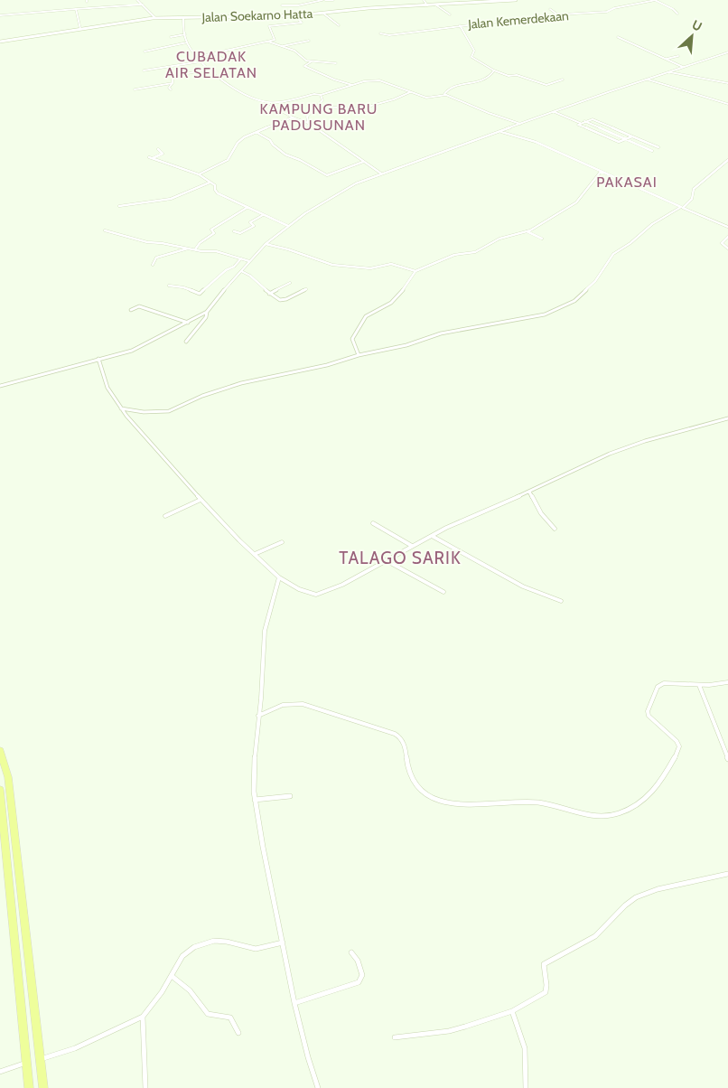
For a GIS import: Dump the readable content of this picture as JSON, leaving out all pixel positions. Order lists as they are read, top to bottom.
{
  "streets": {
    "street": ["Jalan Soekarno Hatta", "Jalan Kemerdekaan"]
  },
  "districts": [
    "CUBADAK AIR SELATAN",
    "KAMPUNG BARU PADUSUNAN",
    "PAKASAI",
    "TALAGO SARIK"
  ],
  "north": "top right"
}
